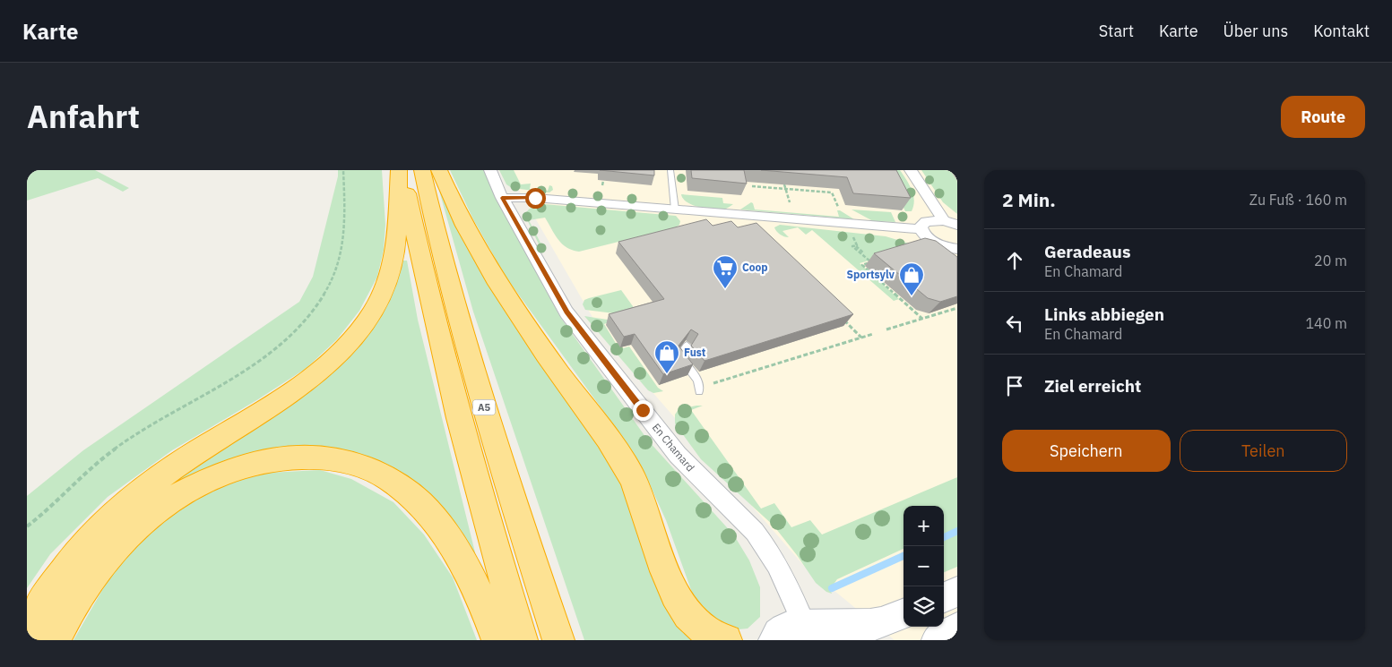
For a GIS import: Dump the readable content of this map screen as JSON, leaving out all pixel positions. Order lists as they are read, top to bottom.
{
  "streets": {
    "highway": ["A5"],
    "street": ["En Chamard"]
  },
  "places": {
    "supermarket": ["Coop"],
    "shop": ["Sportsylv", "Fust"]
  },
  "page": {
    "header": "Karte",
    "nav": [
      "Start",
      "Karte",
      "Über uns",
      "Kontakt"
    ],
    "title": "Anfahrt",
    "buttons": [
      "Route",
      ["Speichern", "Teilen"]
    ],
    "heading": ["2 Min.", "Zu Fuß · 160 m"],
    "list": [
      ["Geradeaus", "En Chamard", "20 m"],
      ["Links abbiegen", "En Chamard", "140 m"],
      "Ziel erreicht"
    ],
    "map_buttons": ["+", "−"]
  }
}
